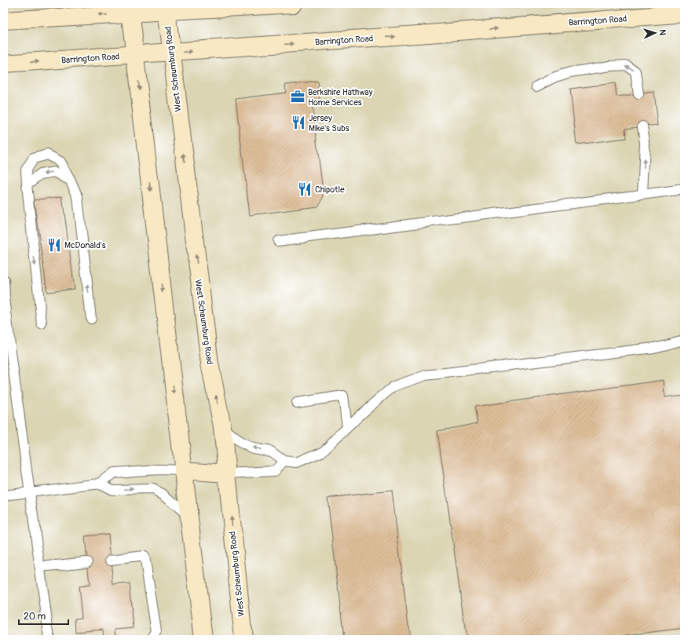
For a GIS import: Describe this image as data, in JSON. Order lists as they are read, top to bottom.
{
  "streets": {
    "main road": ["Barrington Road", "West Schaumburg Road"]
  },
  "crossings": [
    ["Barrington Road", "West Schaumburg Road"]
  ],
  "places": {
    "office": ["Berkshire Hathway Home Services"],
    "restaurant": ["Jersey Mike's Subs", "Chipotle", "McDonald's"]
  },
  "scale_bar": "20 m",
  "north": "right"
}
